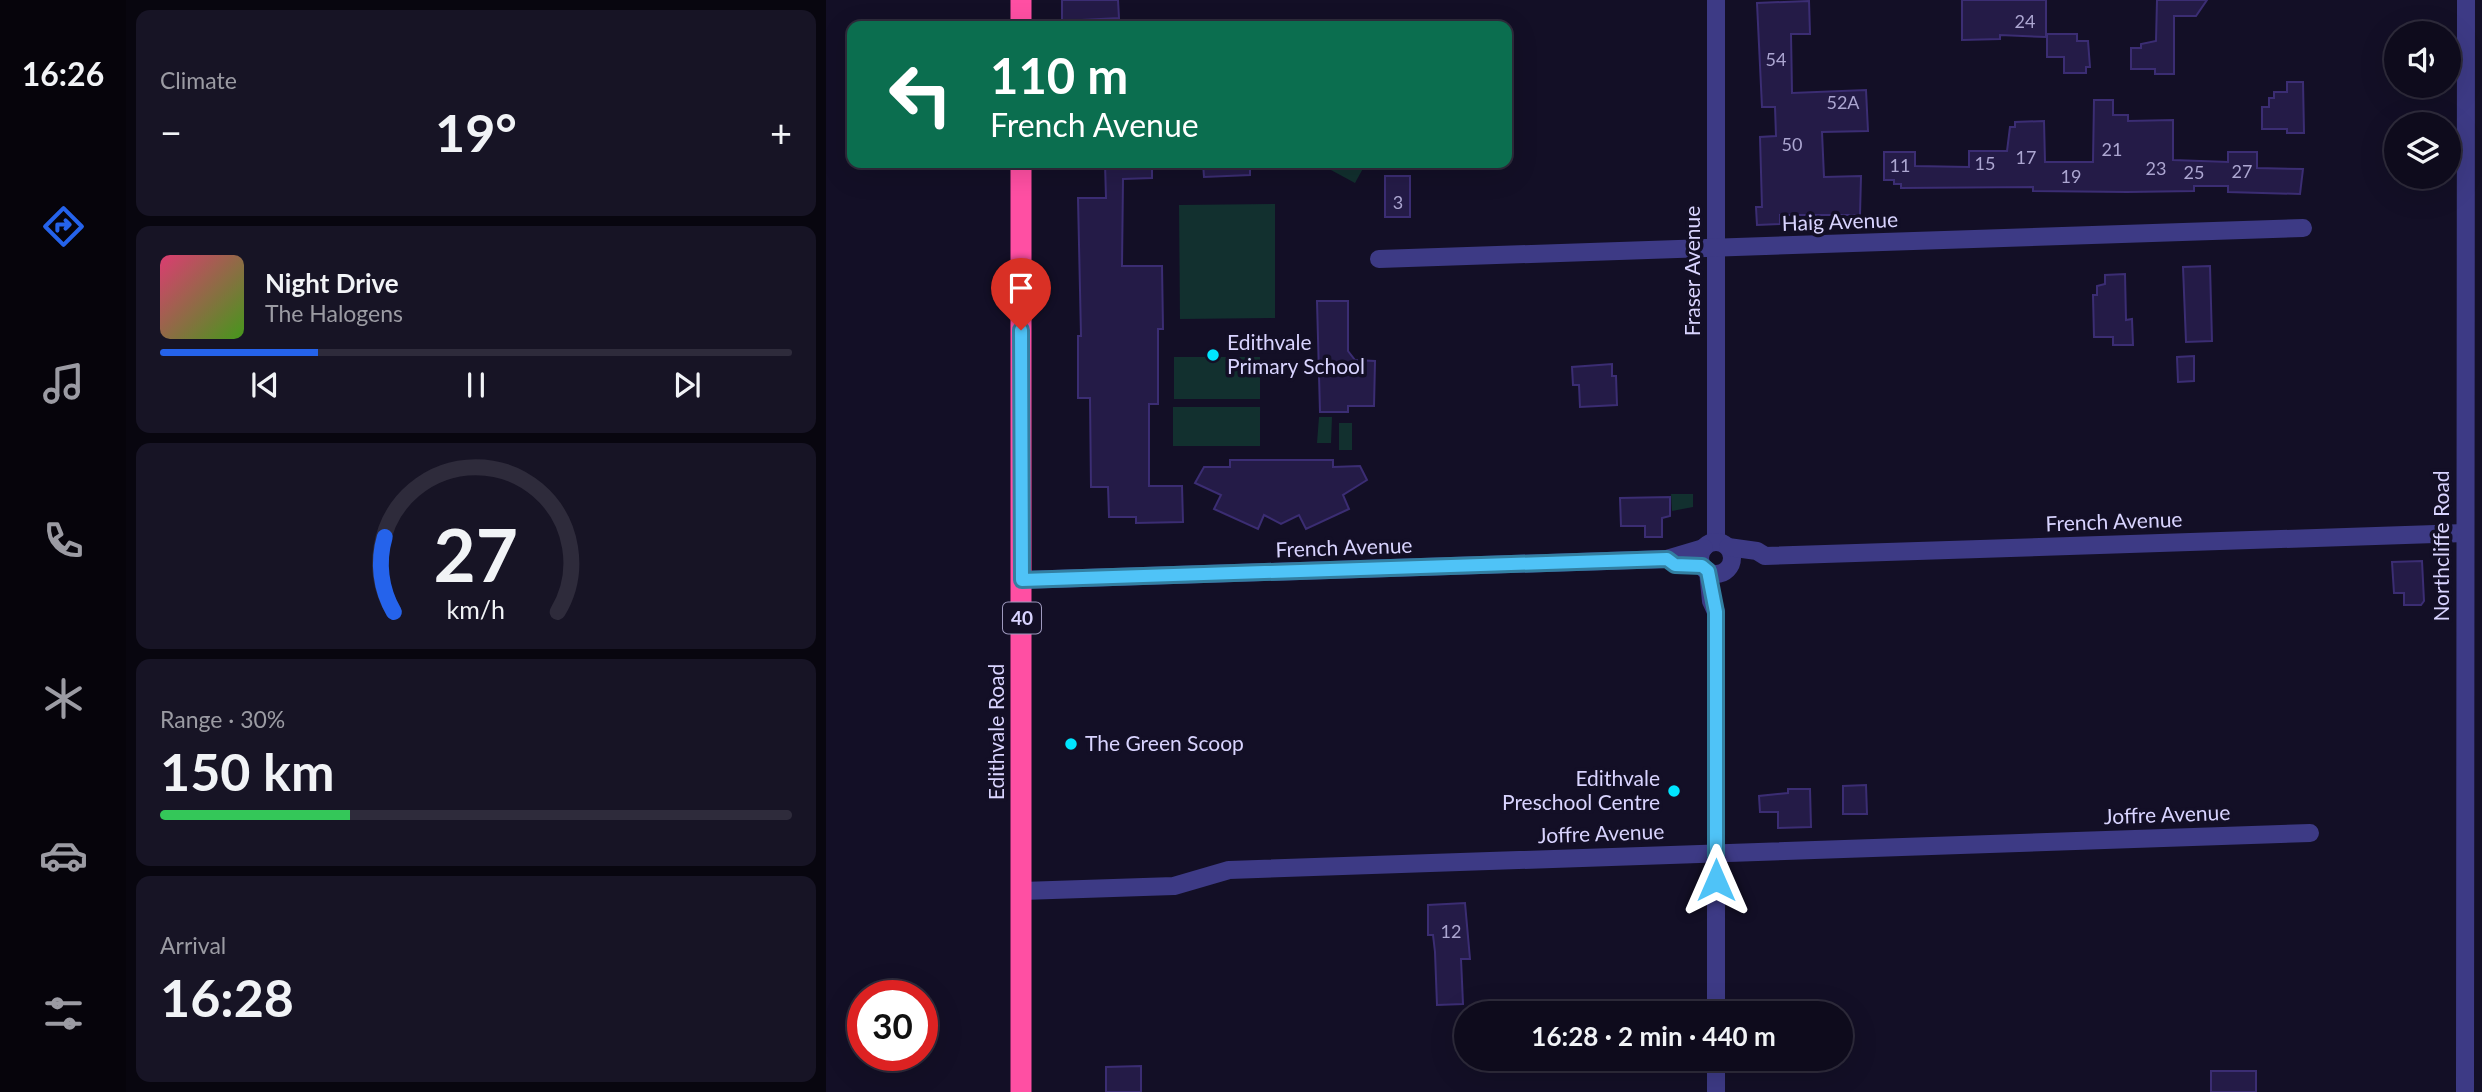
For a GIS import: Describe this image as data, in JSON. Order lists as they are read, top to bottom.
{
  "streets": {
    "highway": ["40", "Edithvale Road"],
    "street": [
      "Haig Avenue",
      "Fraser Avenue",
      "French Avenue",
      "Northcliffe Road",
      "Joffre Avenue"
    ]
  },
  "crossings": [
    ["Haig Avenue", "Fraser Avenue"],
    ["Fraser Avenue", "French Avenue"],
    ["Fraser Avenue", "Joffre Avenue"],
    ["French Avenue", "Northcliffe Road"],
    ["French Avenue", "Edithvale Road"],
    ["Edithvale Road", "Joffre Avenue"]
  ],
  "places": ["Edithvale Primary School", "The Green Scoop", "Edithvale Preschool Centre"],
  "house_numbers": [
    "24",
    "54",
    "52A",
    "50",
    "21",
    "17",
    "15",
    "11",
    "23",
    "27",
    "25",
    "19",
    "3",
    "12"
  ],
  "page": {
    "tabs": "16:26",
    "tile": [
      "Climate",
      ["Range · 30%", "150 km"],
      ["Arrival", "16:28"]
    ],
    "turn": ["110 m", "French Avenue"],
    "heat": ["−", "19°", "+"],
    "song": ["Night Drive", "The Halogens"],
    "limit": "30",
    "trip": "16:28 · 2 min · 440 m",
    "gauge": ["27", "km/h"]
  }
}
